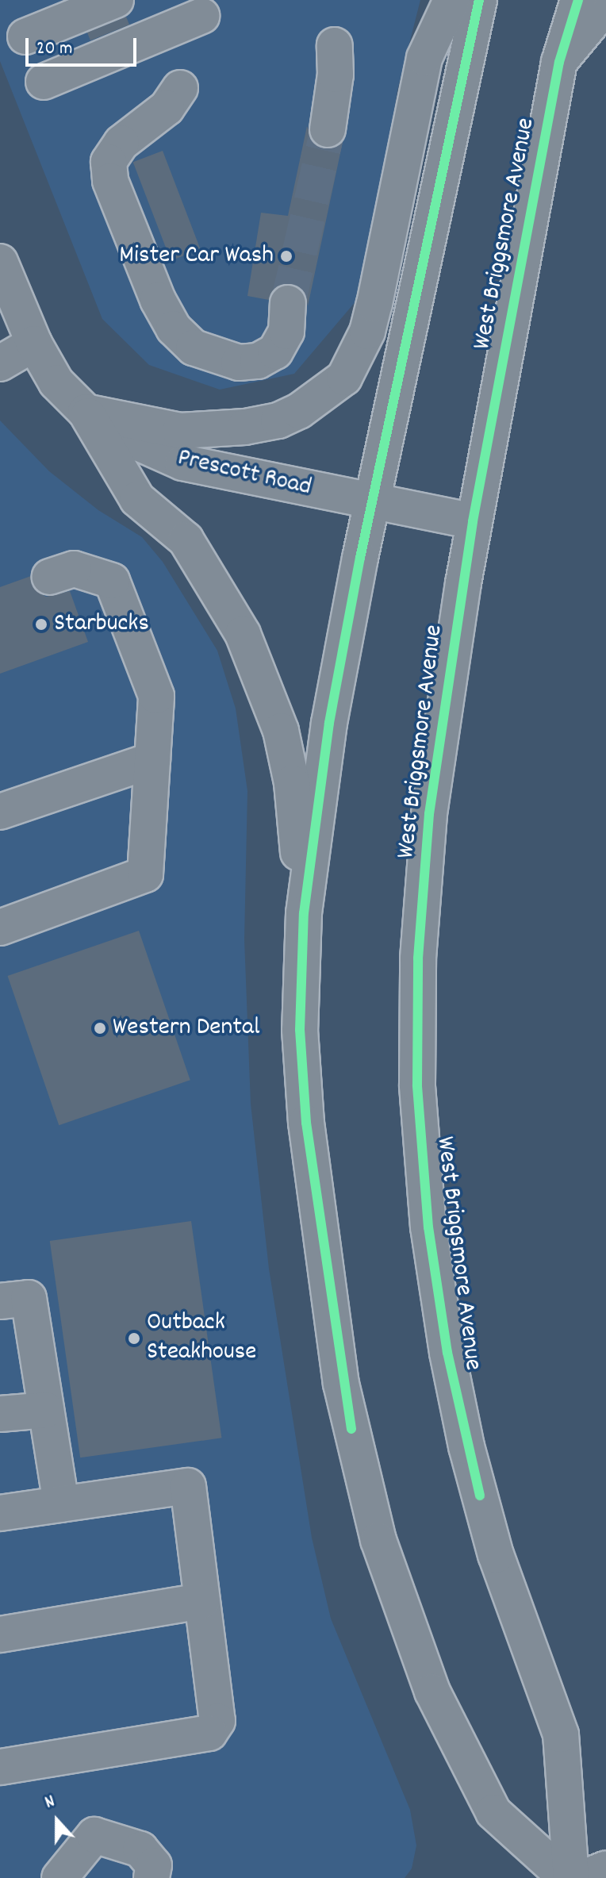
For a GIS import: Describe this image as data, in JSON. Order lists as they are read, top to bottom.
{
  "streets": {
    "main road": ["West Briggsmore Avenue", "Prescott Road"]
  },
  "crossings": [
    ["West Briggsmore Avenue", "Prescott Road"]
  ],
  "places": [
    "Mister Car Wash",
    "Starbucks",
    "Western Dental",
    "Outback Steakhouse"
  ],
  "scale_bar": "20 m",
  "north": "top"
}
